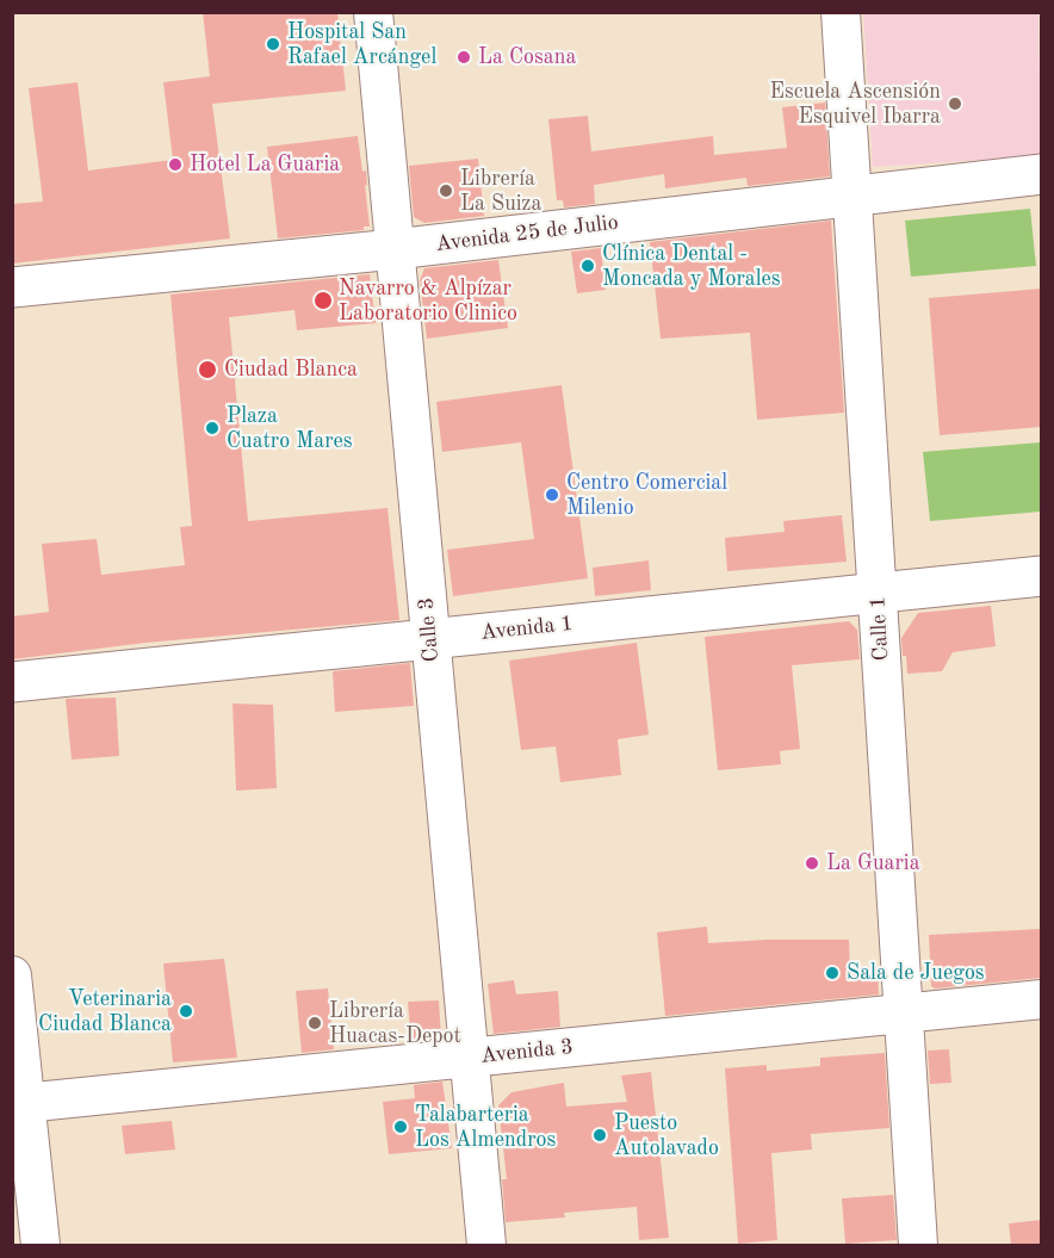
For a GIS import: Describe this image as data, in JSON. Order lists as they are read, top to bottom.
{
  "streets": {
    "street": [
      "Avenida 25 de Julio",
      "Avenida 1",
      "Calle 1",
      "Calle 3",
      "Avenida 3"
    ]
  },
  "crossings": [
    ["Avenida 25 de Julio", "Calle 1"],
    ["Avenida 25 de Julio", "Calle 3"],
    ["Avenida 1", "Calle 1"],
    ["Avenida 1", "Calle 3"],
    ["Calle 1", "Avenida 3"],
    ["Calle 3", "Avenida 3"]
  ],
  "places": [
    "Hospital San Rafael Arcángel",
    "La Cosana",
    "Escuela Ascensión Esquivel Ibarra",
    "Hotel La Guaria",
    "Librería La Suiza",
    "Clínica Dental - Moncada y Morales",
    "Navarro & Alpízar Laboratorio Clinico",
    "Ciudad Blanca",
    "Plaza Cuatro Mares",
    "Centro Comercial Milenio",
    "La Guaria",
    "Sala de Juegos",
    "Veterinaria Ciudad Blanca",
    "Librería Huacas-Depot",
    "Talabarteria Los Almendros",
    "Puesto Autolavado"
  ]
}
